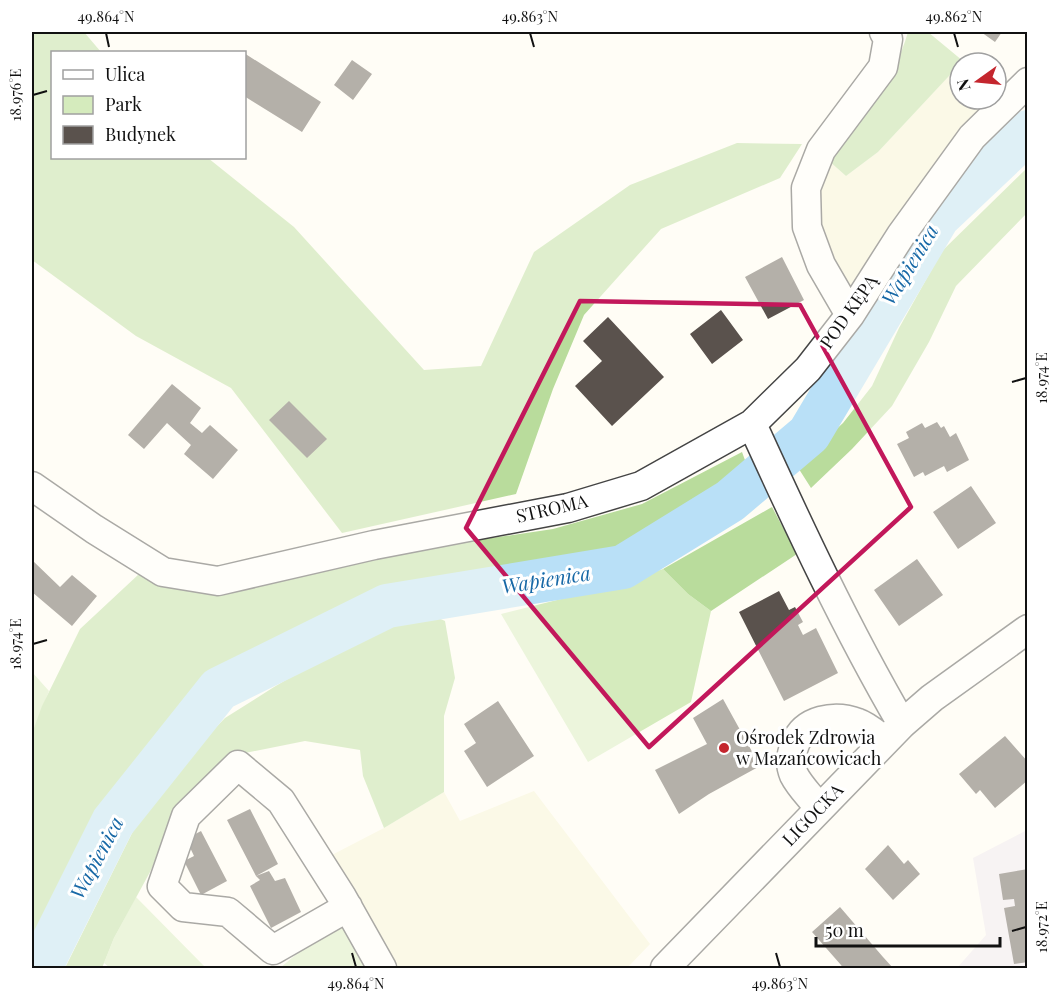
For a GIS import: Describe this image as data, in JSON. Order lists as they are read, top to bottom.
{
  "streets": {
    "street": ["POD KĘPĄ", "STROMA", "LIGOCKA"]
  },
  "crossings": [
    ["POD KĘPĄ", "STROMA"]
  ],
  "water": ["Wapienica"],
  "places": ["Ośrodek Zdrowia w Mazańcowicach"],
  "legend": ["Ulica", "Park", "Budynek"],
  "scale_bar": "50 m",
  "north": "left",
  "coordinates": [
    "49.864°N",
    "49.863°N",
    "49.862°N",
    "18.976°E",
    "18.974°E",
    "18.972°E"
  ]
}
